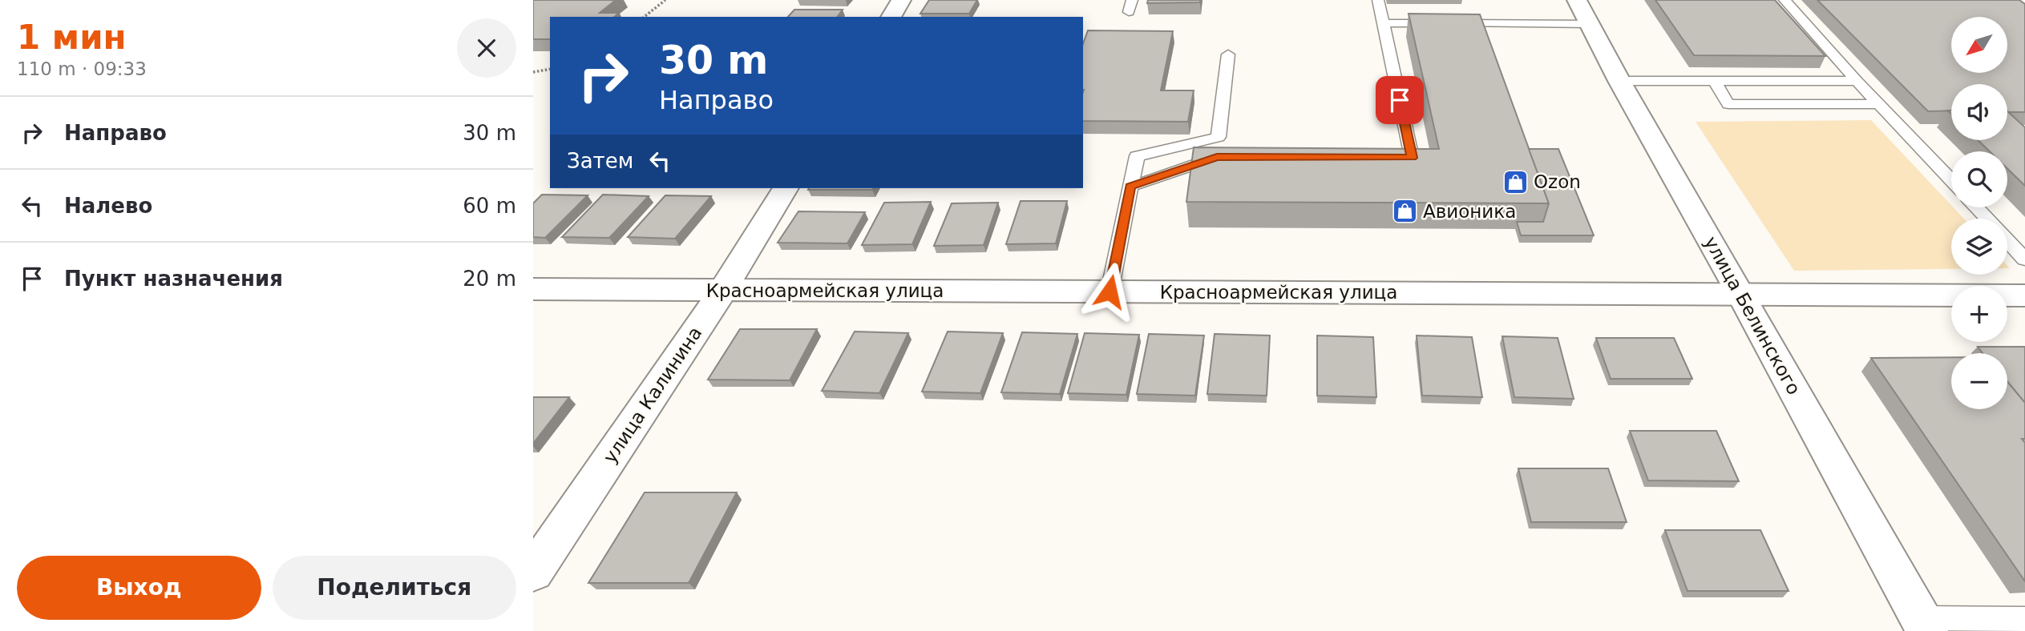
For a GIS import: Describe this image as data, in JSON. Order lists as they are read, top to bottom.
{
  "streets": {
    "street": ["Красноармейская улица", "улица Белинского", "улица Калинина"]
  },
  "crossings": [
    ["Красноармейская улица", "улица Белинского"],
    ["Красноармейская улица", "улица Калинина"]
  ],
  "places": {
    "shop": ["Ozon", "Авионика"]
  },
  "north": "bottom left",
  "page": {
    "heading": ["1 мин", "110 m · 09:33"],
    "map_buttons": ["+", "−"],
    "turn": ["30 m", "Направо"],
    "list": [
      {
        "name": "Направо",
        "value": "30 m"
      },
      {
        "name": "Налево",
        "value": "60 m"
      },
      {
        "name": "Пункт назначения",
        "value": "20 m"
      }
    ],
    "then": "Затем",
    "buttons": ["Выход", "Поделиться"]
  }
}
